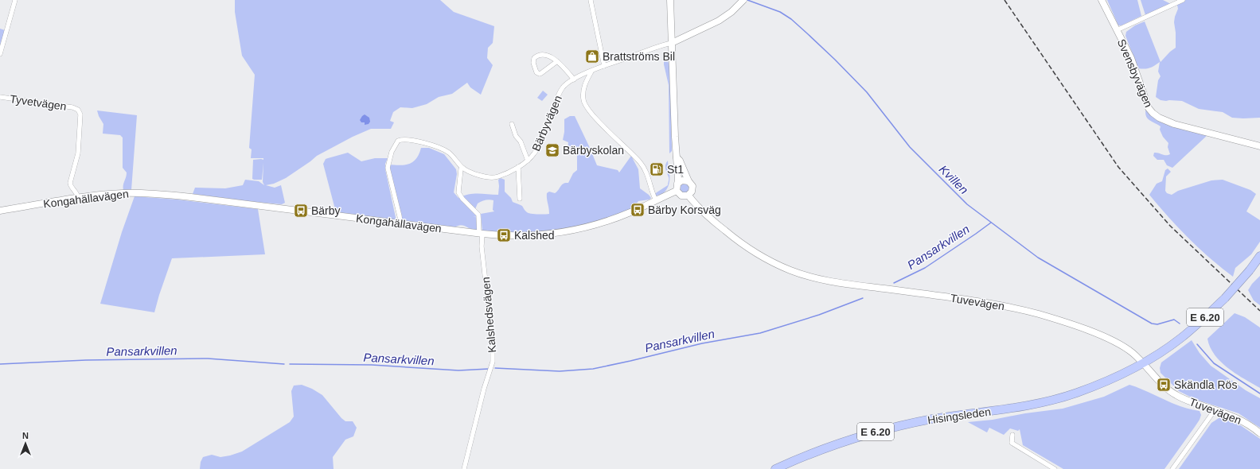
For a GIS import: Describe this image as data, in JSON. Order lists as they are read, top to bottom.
{
  "streets": {
    "highway": ["E 6.20", "Hisingsleden"],
    "street": [
      "Svensbyvägen",
      "Tyvetvägen",
      "Bärbyvägen",
      "Kongahällavägen",
      "Tuvevägen",
      "Kalshedsvägen"
    ]
  },
  "crossings": [
    ["Tyvetvägen", "Kongahällavägen"],
    ["Kongahällavägen", "Tuvevägen"],
    ["Kongahällavägen", "Kalshedsvägen"],
    ["Tuvevägen", "E 6.20"],
    ["Tuvevägen", "Hisingsleden"],
    ["E 6.20", "Hisingsleden"]
  ],
  "water": ["Kvillen", "Pansarkvillen"],
  "places": {
    "shop": ["Brattströms Bil"],
    "school or university": ["Bärbyskolan"],
    "fuel station": ["St1"],
    "bus stop": [
      "Bärby Korsväg",
      "Bärby",
      "Kalshed",
      "Skändla Rös"
    ]
  },
  "north": "top"
}
